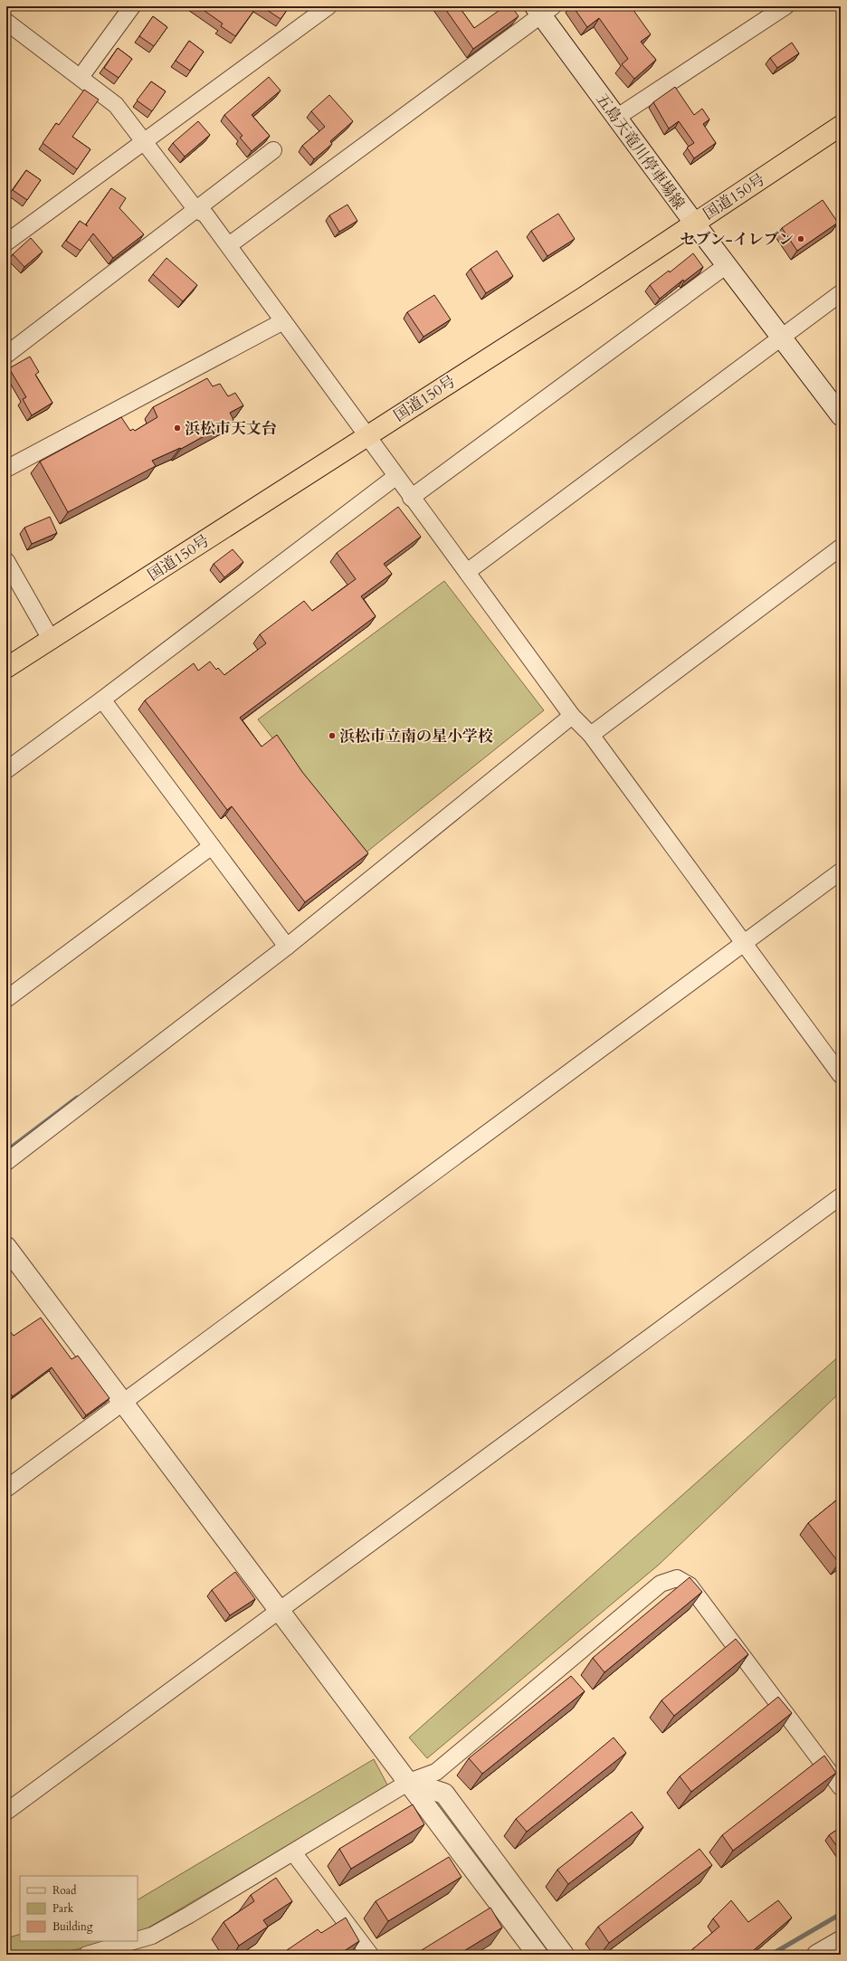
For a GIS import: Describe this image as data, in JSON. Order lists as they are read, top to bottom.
{
  "streets": {
    "highway": ["国道150号"],
    "street": ["五島天竜川停車場線"]
  },
  "crossings": [
    ["五島天竜川停車場線", "国道150号"]
  ],
  "places": ["セブン-イレブン", "浜松市天文台", "浜松市立南の星小学校"],
  "legend": ["Road", "Park", "Building"]
}
